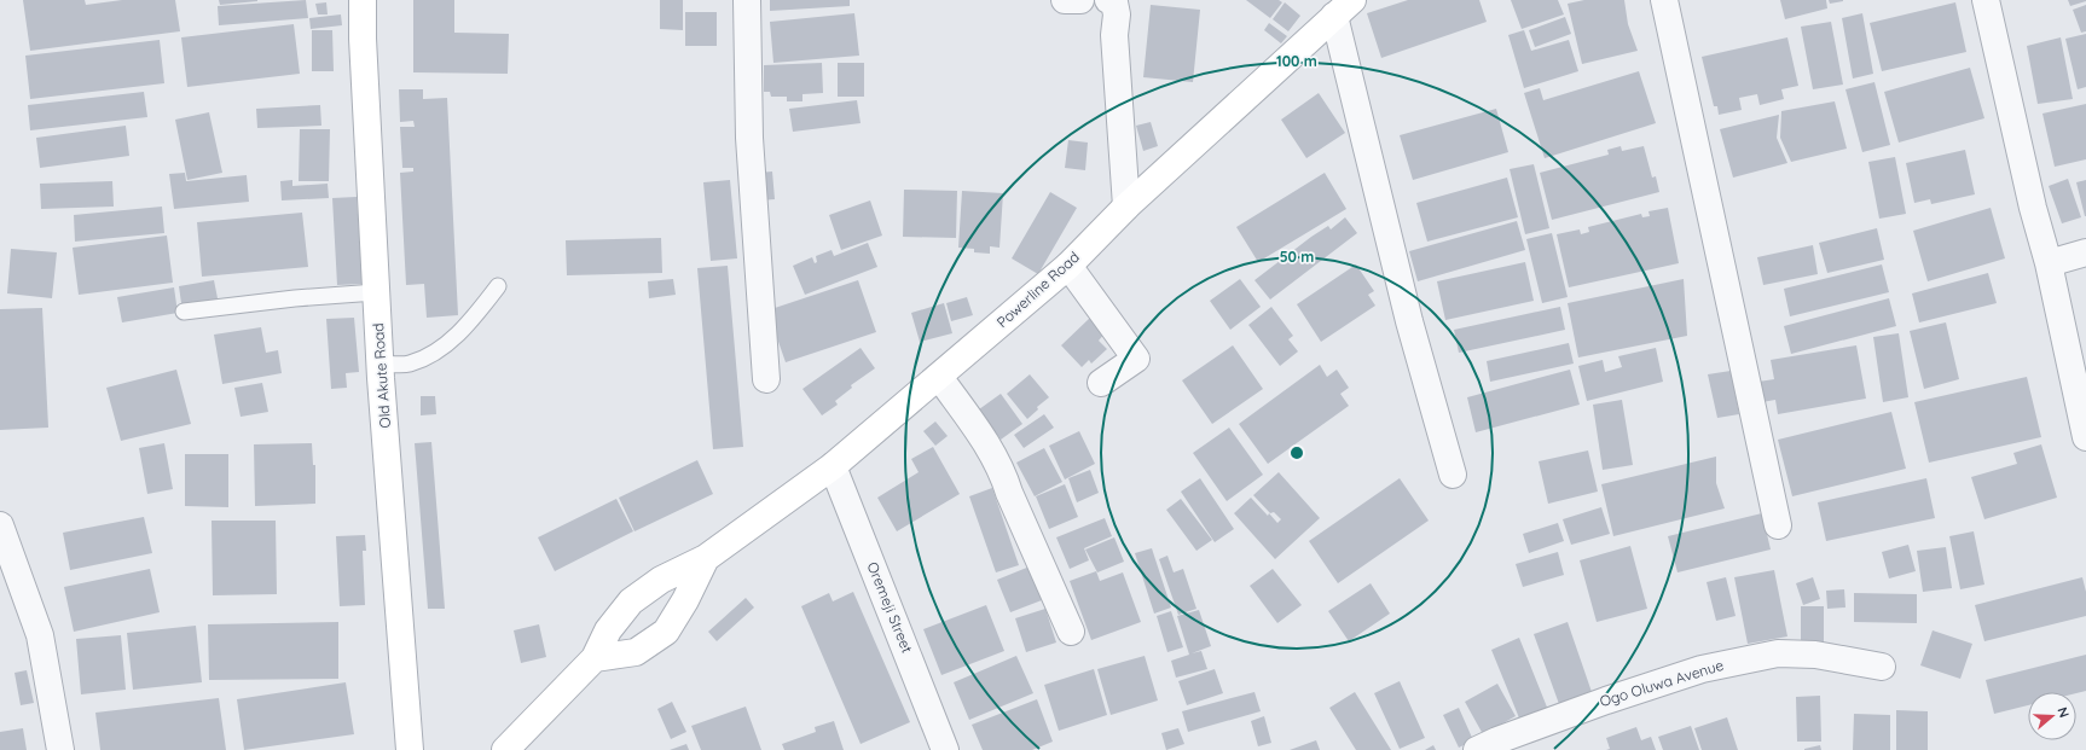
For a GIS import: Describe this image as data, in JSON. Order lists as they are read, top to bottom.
{
  "streets": {
    "street": [
      "Powerline Road",
      "Old Akute Road",
      "Oremeji Street",
      "Ogo Oluwa Avenue"
    ]
  },
  "crossings": [
    ["Powerline Road", "Oremeji Street"]
  ],
  "north": "right",
  "rings": ["100 m", "50 m"]
}
